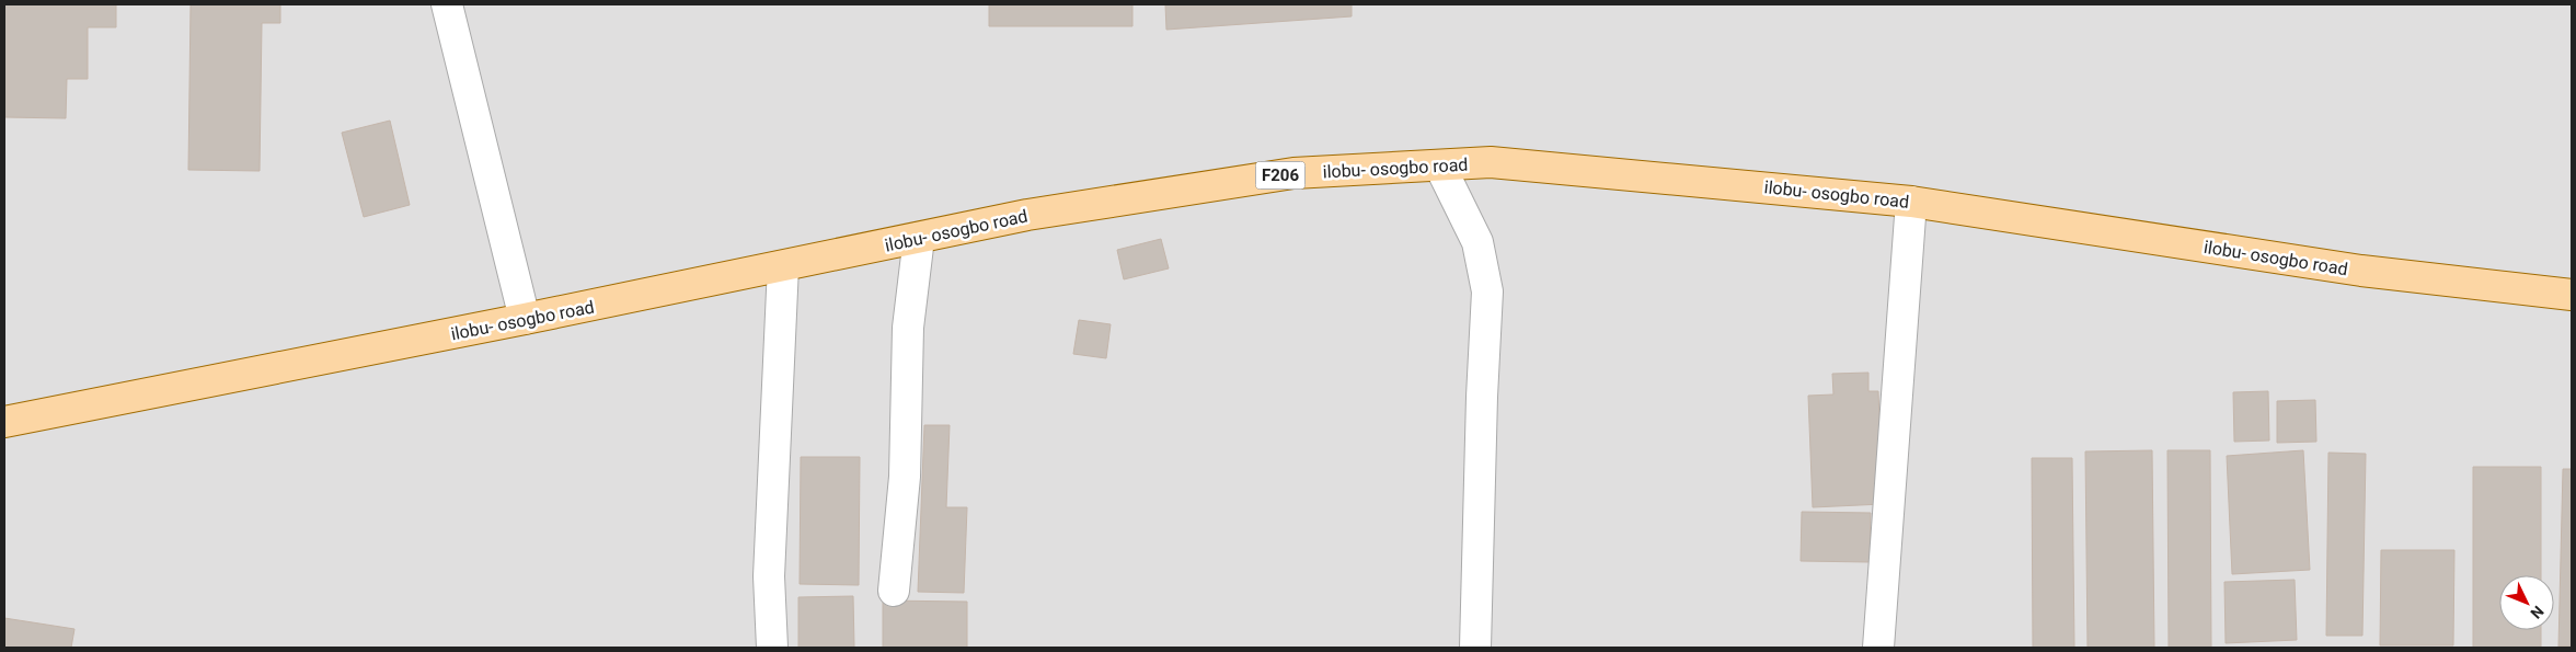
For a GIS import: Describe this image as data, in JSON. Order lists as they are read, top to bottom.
{
  "streets": {
    "main road": ["ilobu- osogbo road", "F206"]
  },
  "north": "bottom right"
}
